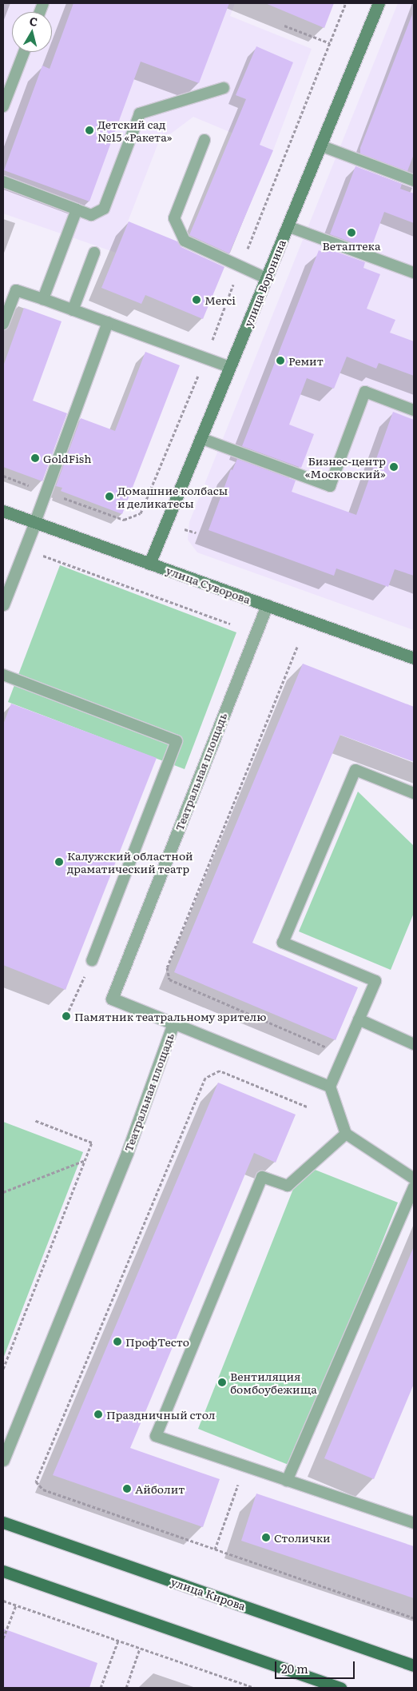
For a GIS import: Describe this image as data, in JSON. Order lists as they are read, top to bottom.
{
  "streets": {
    "main road": ["улица Кирова"],
    "street": ["улица Воронина", "улица Суворова", "Театральная площадь"]
  },
  "crossings": [
    ["улица Воронина", "улица Суворова"],
    ["улица Суворова", "Театральная площадь"]
  ],
  "places": [
    "Детский сад №15 «Ракета»",
    "Ветаптека",
    "Merci",
    "Ремит",
    "GoldFish",
    "Бизнес-центр «Московский»",
    "Домашние колбасы и деликатесы",
    "Калужский областной драматический театр",
    "Памятник театральному зрителю",
    "ПрофТесто",
    "Вентиляция бомбоубежища",
    "Праздничный стол",
    "Айболит",
    "Столички"
  ],
  "scale_bar": "20 m",
  "north": "top"
}
